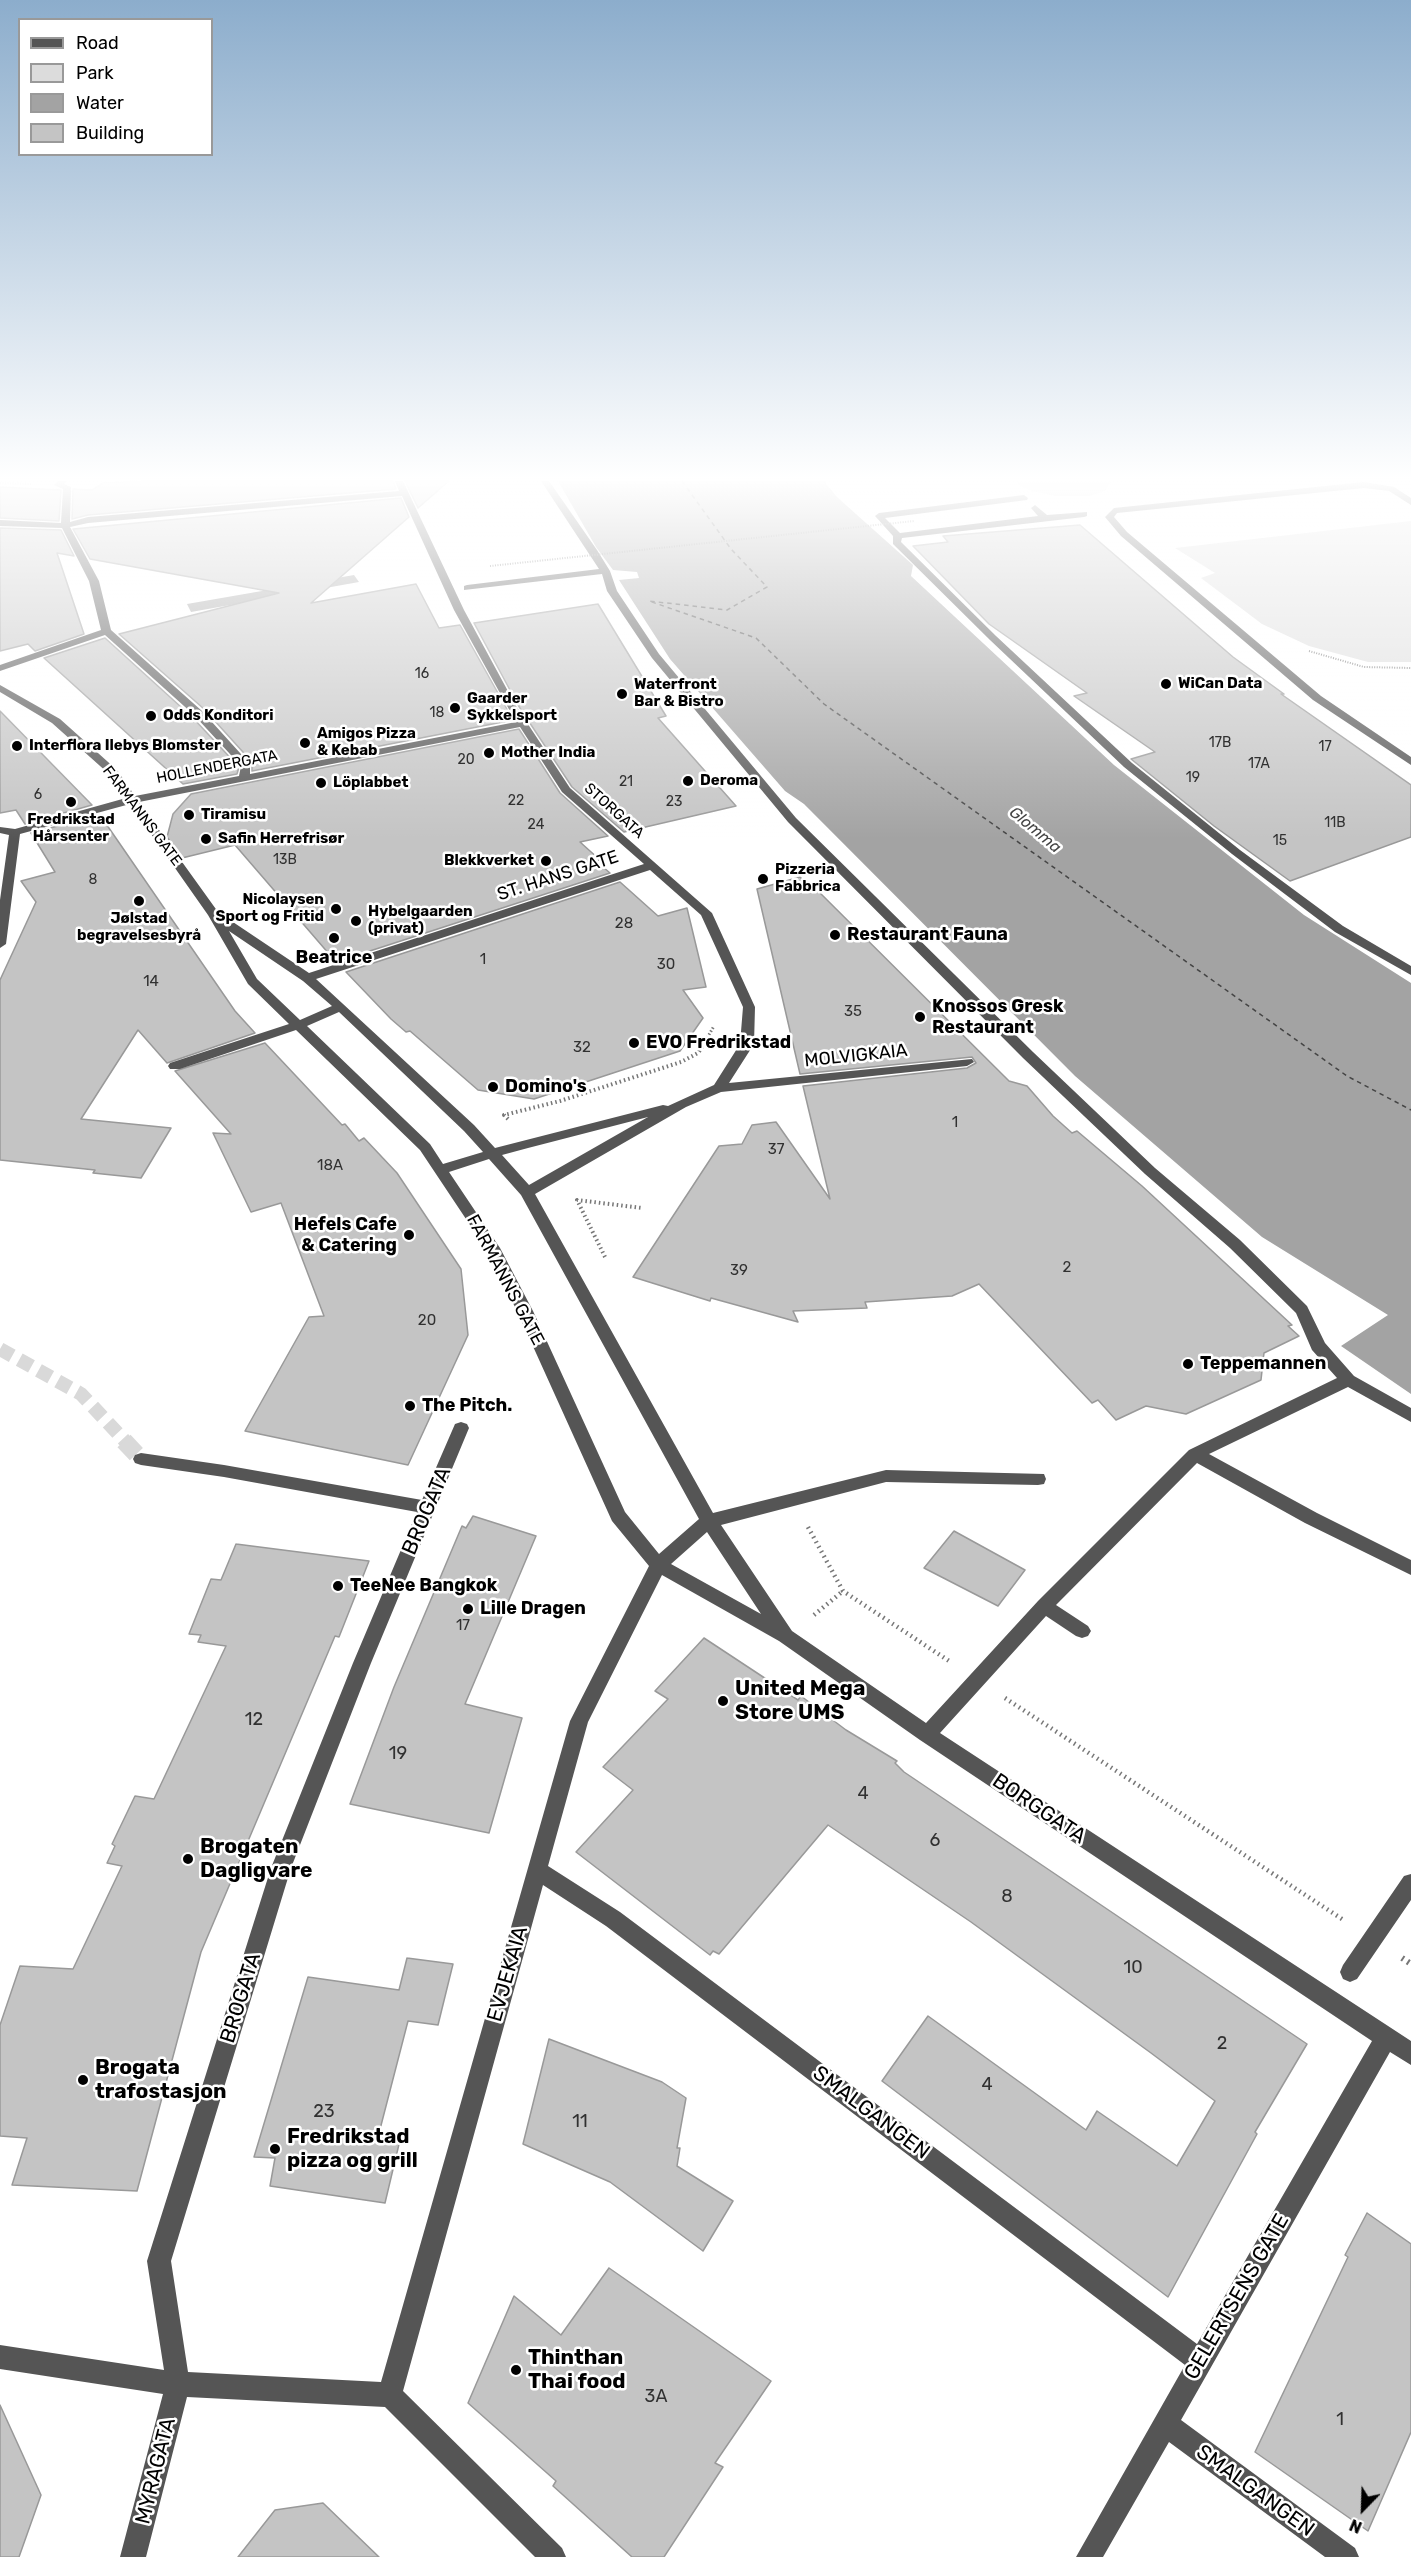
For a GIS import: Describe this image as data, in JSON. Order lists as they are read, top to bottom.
{
  "streets": {
    "street": [
      "HOLLENDERGATA",
      "STORGATA",
      "FARMANNS GATE",
      "ST. HANS GATE",
      "MOLVIGKAIA",
      "BROGATA",
      "BORGGATA",
      "EVJEKAIA",
      "SMALGANGEN",
      "GELERTSENS GATE",
      "MYRAGATA"
    ]
  },
  "crossings": [
    ["HOLLENDERGATA", "STORGATA"],
    ["HOLLENDERGATA", "FARMANNS GATE"],
    ["STORGATA", "ST. HANS GATE"],
    ["STORGATA", "MOLVIGKAIA"],
    ["FARMANNS GATE", "ST. HANS GATE"],
    ["FARMANNS GATE", "MOLVIGKAIA"],
    ["FARMANNS GATE", "BORGGATA"],
    ["FARMANNS GATE", "EVJEKAIA"],
    ["BROGATA", "MYRAGATA"],
    ["BORGGATA", "GELERTSENS GATE"],
    ["EVJEKAIA", "SMALGANGEN"],
    ["SMALGANGEN", "GELERTSENS GATE"]
  ],
  "water": ["Glomma"],
  "places": [
    "WiCan Data",
    "Waterfront Bar & Bistro",
    "Gaarder Sykkelsport",
    "Odds Konditori",
    "Amigos Pizza & Kebab",
    "Interflora Ilebys Blomster",
    "Mother India",
    "Deroma",
    "Löplabbet",
    "Fredrikstad Hårsenter",
    "Tiramisu",
    "Safin Herrefrisør",
    "Blekkverket",
    "Pizzeria Fabbrica",
    "Jølstad begravelsesbyrå",
    "Nicolaysen Sport og Fritid",
    "Hybelgaarden (privat)",
    "Restaurant Fauna",
    "Beatrice",
    "Knossos Gresk Restaurant",
    "EVO Fredrikstad",
    "Domino's",
    "Hefels Cafe & Catering",
    "Teppemannen",
    "The Pitch.",
    "TeeNee Bangkok",
    "Lille Dragen",
    "United Mega Store UMS",
    "Brogaten Dagligvare",
    "Brogata trafostasjon",
    "Fredrikstad pizza og grill",
    "Thinthan Thai food"
  ],
  "house_numbers": [
    "16",
    "18",
    "17B",
    "17",
    "20",
    "17A",
    "19",
    "21",
    "6",
    "22",
    "23",
    "11B",
    "24",
    "15",
    "13B",
    "8",
    "28",
    "1",
    "30",
    "14",
    "35",
    "32",
    "1",
    "37",
    "18A",
    "2",
    "39",
    "20",
    "17",
    "12",
    "19",
    "4",
    "6",
    "8",
    "10",
    "2",
    "4",
    "23",
    "11",
    "3A",
    "1"
  ],
  "legend": [
    "Road",
    "Park",
    "Water",
    "Building"
  ],
  "north": "bottom left"
}
